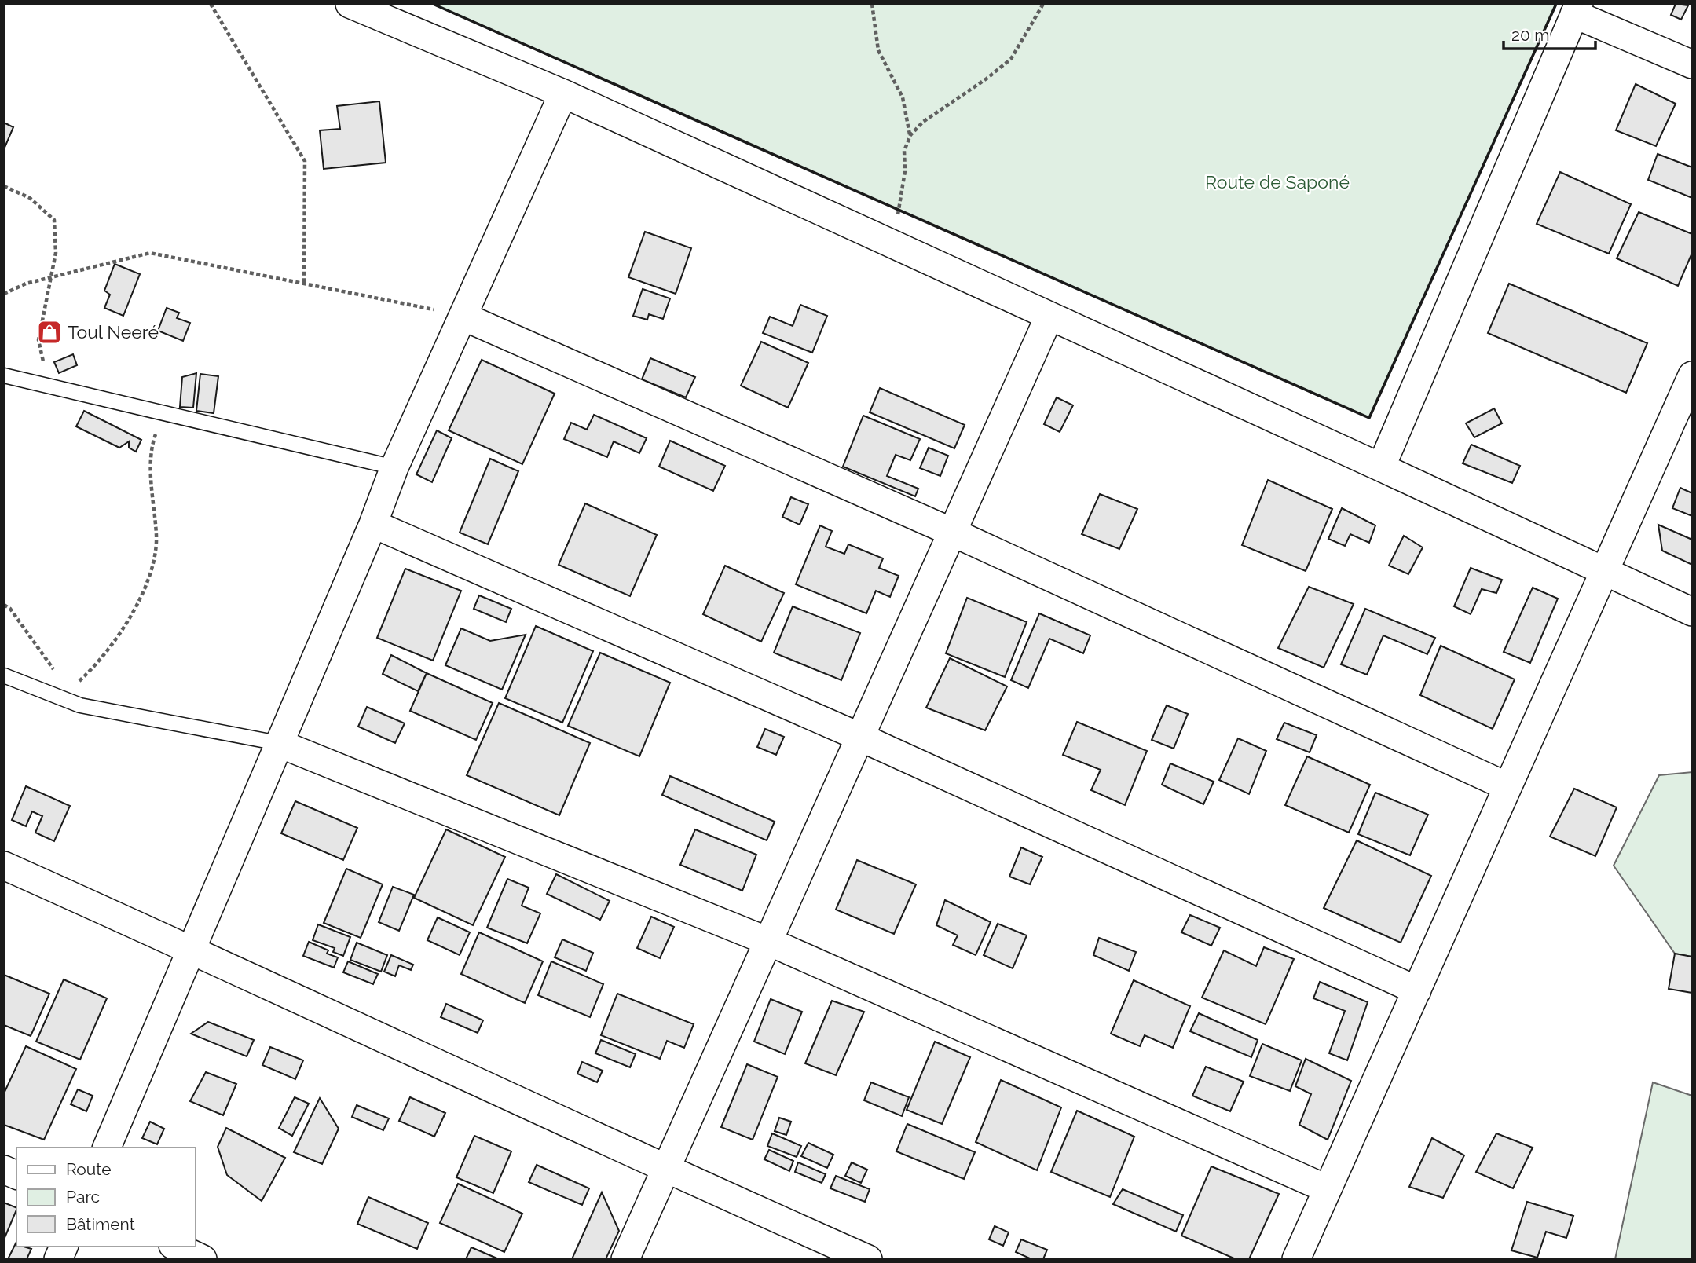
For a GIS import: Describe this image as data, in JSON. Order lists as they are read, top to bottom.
{
  "parks": ["Route de Saponé"],
  "places": {
    "shop": ["Toul Neeré"]
  },
  "legend": ["Route", "Parc", "Bâtiment"],
  "scale_bar": "20 m"
}
